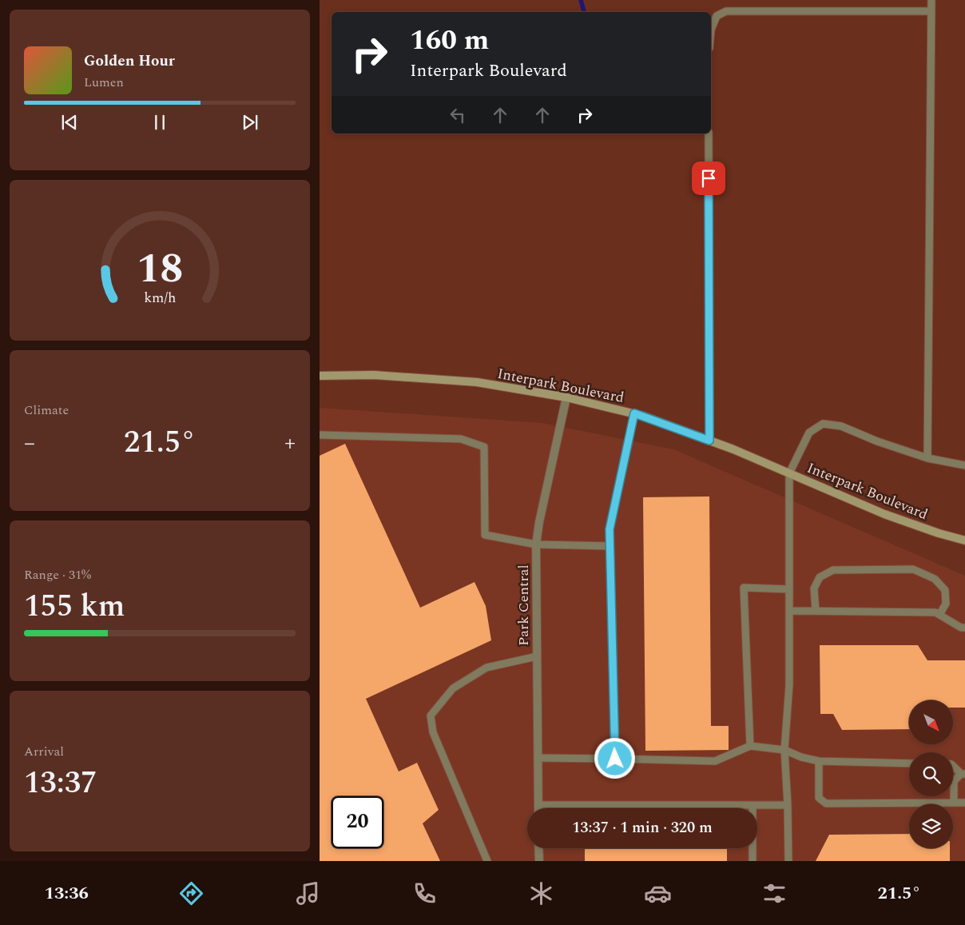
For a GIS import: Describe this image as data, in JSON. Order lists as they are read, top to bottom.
{
  "streets": {
    "street": ["Interpark Boulevard", "Park Central"]
  },
  "crossings": [
    ["Interpark Boulevard", "Park Central"]
  ],
  "north": "bottom right",
  "page": {
    "turn": ["160 m", "Interpark Boulevard"],
    "song": ["Golden Hour", "Lumen"],
    "tile": [
      "Climate",
      ["Range · 31%", "155 km"],
      ["Arrival", "13:37"]
    ],
    "heat": ["−", "21.5°", "+"],
    "limit": "20",
    "trip": "13:37 · 1 min · 320 m",
    "tabs": ["13:36", "21.5°"],
    "gauge": ["18", "km/h"]
  }
}
